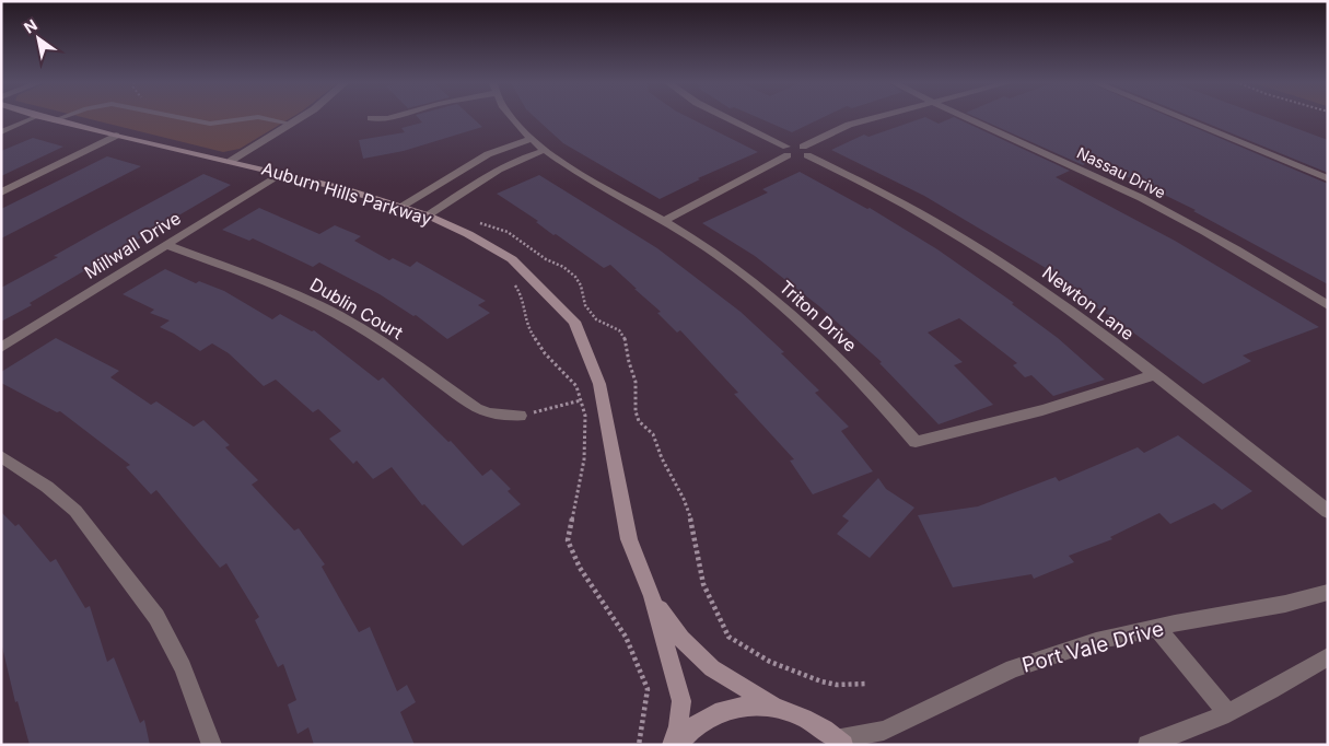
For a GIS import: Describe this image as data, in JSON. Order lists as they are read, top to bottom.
{
  "streets": {
    "street": [
      "Nassau Drive",
      "Auburn Hills Parkway",
      "Millwall Drive",
      "Newton Lane",
      "Dublin Court",
      "Triton Drive",
      "Port Vale Drive"
    ]
  },
  "crossings": [
    ["Auburn Hills Parkway", "Millwall Drive"],
    ["Millwall Drive", "Dublin Court"],
    ["Newton Lane", "Triton Drive"]
  ],
  "north": "top left"
}
